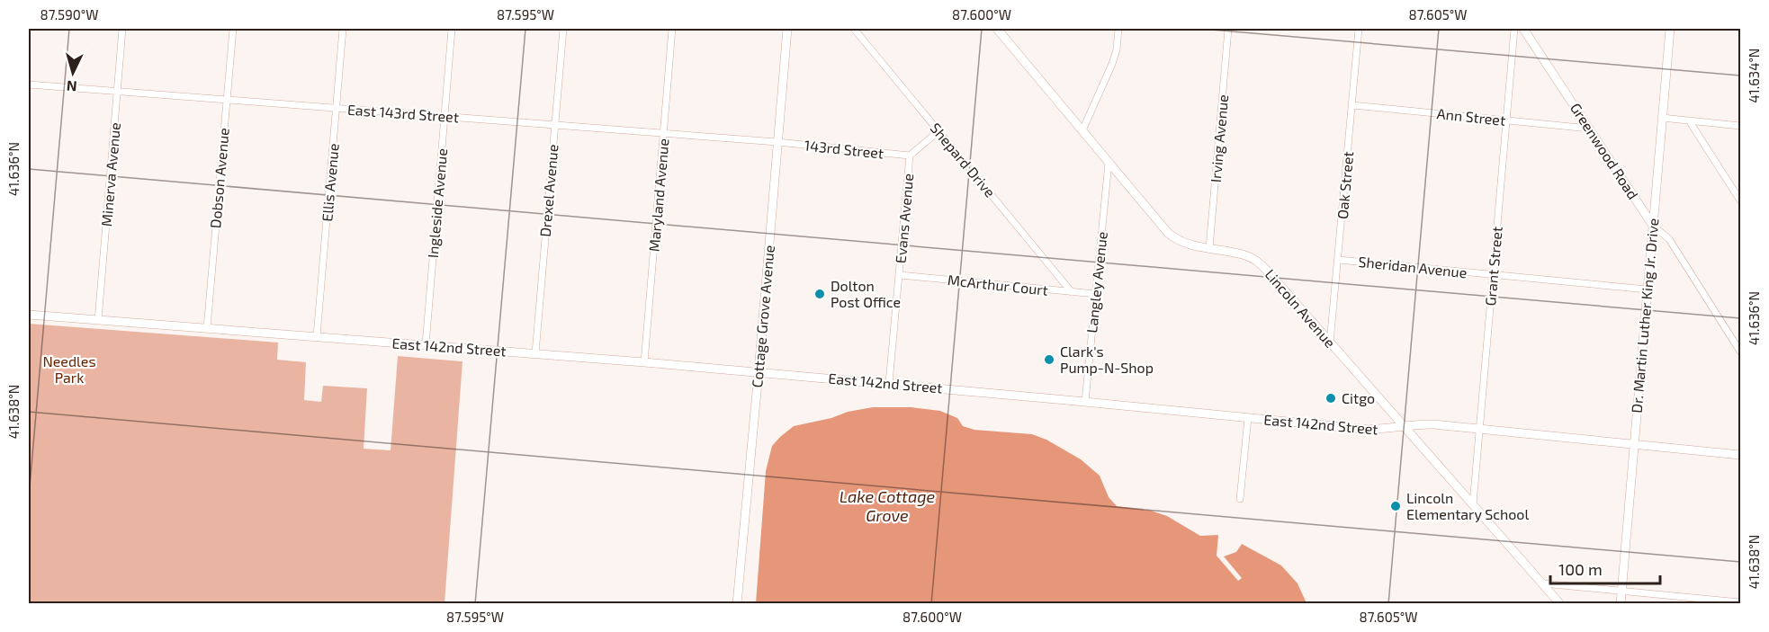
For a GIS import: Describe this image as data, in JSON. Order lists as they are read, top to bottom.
{
  "streets": {
    "street": [
      "East 143rd Street",
      "Ann Street",
      "Irving Avenue",
      "143rd Street",
      "Greenwood Road",
      "Shepard Drive",
      "Minerva Avenue",
      "Dobson Avenue",
      "Ellis Avenue",
      "Oak Street",
      "Drexel Avenue",
      "Maryland Avenue",
      "Ingleside Avenue",
      "Evans Avenue",
      "Grant Street",
      "Sheridan Avenue",
      "Langley Avenue",
      "McArthur Court",
      "Lincoln Avenue",
      "Dr. Martin Luther King Jr. Drive",
      "Cottage Grove Avenue",
      "East 142nd Street"
    ]
  },
  "crossings": [
    ["East 143rd Street", "143rd Street"],
    ["East 143rd Street", "Minerva Avenue"],
    ["East 143rd Street", "Dobson Avenue"],
    ["East 143rd Street", "Ellis Avenue"],
    ["East 143rd Street", "Drexel Avenue"],
    ["East 143rd Street", "Maryland Avenue"],
    ["East 143rd Street", "Ingleside Avenue"],
    ["East 143rd Street", "Cottage Grove Avenue"],
    ["Ann Street", "Greenwood Road"],
    ["Ann Street", "Oak Street"],
    ["Ann Street", "Grant Street"],
    ["Irving Avenue", "Lincoln Avenue"],
    ["143rd Street", "Evans Avenue"],
    ["143rd Street", "Cottage Grove Avenue"],
    ["Greenwood Road", "Dr. Martin Luther King Jr. Drive"],
    ["Shepard Drive", "Evans Avenue"],
    ["Shepard Drive", "McArthur Court"],
    ["Minerva Avenue", "East 142nd Street"],
    ["Dobson Avenue", "East 142nd Street"],
    ["Ellis Avenue", "East 142nd Street"],
    ["Oak Street", "Sheridan Avenue"],
    ["Oak Street", "Lincoln Avenue"],
    ["Drexel Avenue", "East 142nd Street"],
    ["Maryland Avenue", "East 142nd Street"],
    ["Ingleside Avenue", "East 142nd Street"],
    ["Evans Avenue", "McArthur Court"],
    ["Evans Avenue", "East 142nd Street"],
    ["Grant Street", "Sheridan Avenue"],
    ["Grant Street", "Lincoln Avenue"],
    ["Grant Street", "East 142nd Street"],
    ["Sheridan Avenue", "Dr. Martin Luther King Jr. Drive"],
    ["Langley Avenue", "McArthur Court"],
    ["Langley Avenue", "Lincoln Avenue"],
    ["Langley Avenue", "East 142nd Street"],
    ["Lincoln Avenue", "East 142nd Street"],
    ["Dr. Martin Luther King Jr. Drive", "East 142nd Street"],
    ["Cottage Grove Avenue", "East 142nd Street"]
  ],
  "water": ["Lake Cottage Grove"],
  "parks": ["Needles Park"],
  "places": [
    "Dolton Post Office",
    "Clark's Pump-N-Shop",
    "Citgo",
    "Lincoln Elementary School"
  ],
  "scale_bar": "100 m",
  "north": "bottom",
  "coordinates": [
    "87.590°W",
    "87.595°W",
    "87.600°W",
    "87.605°W",
    "41.634°N",
    "41.636°N",
    "41.638°N"
  ]
}
